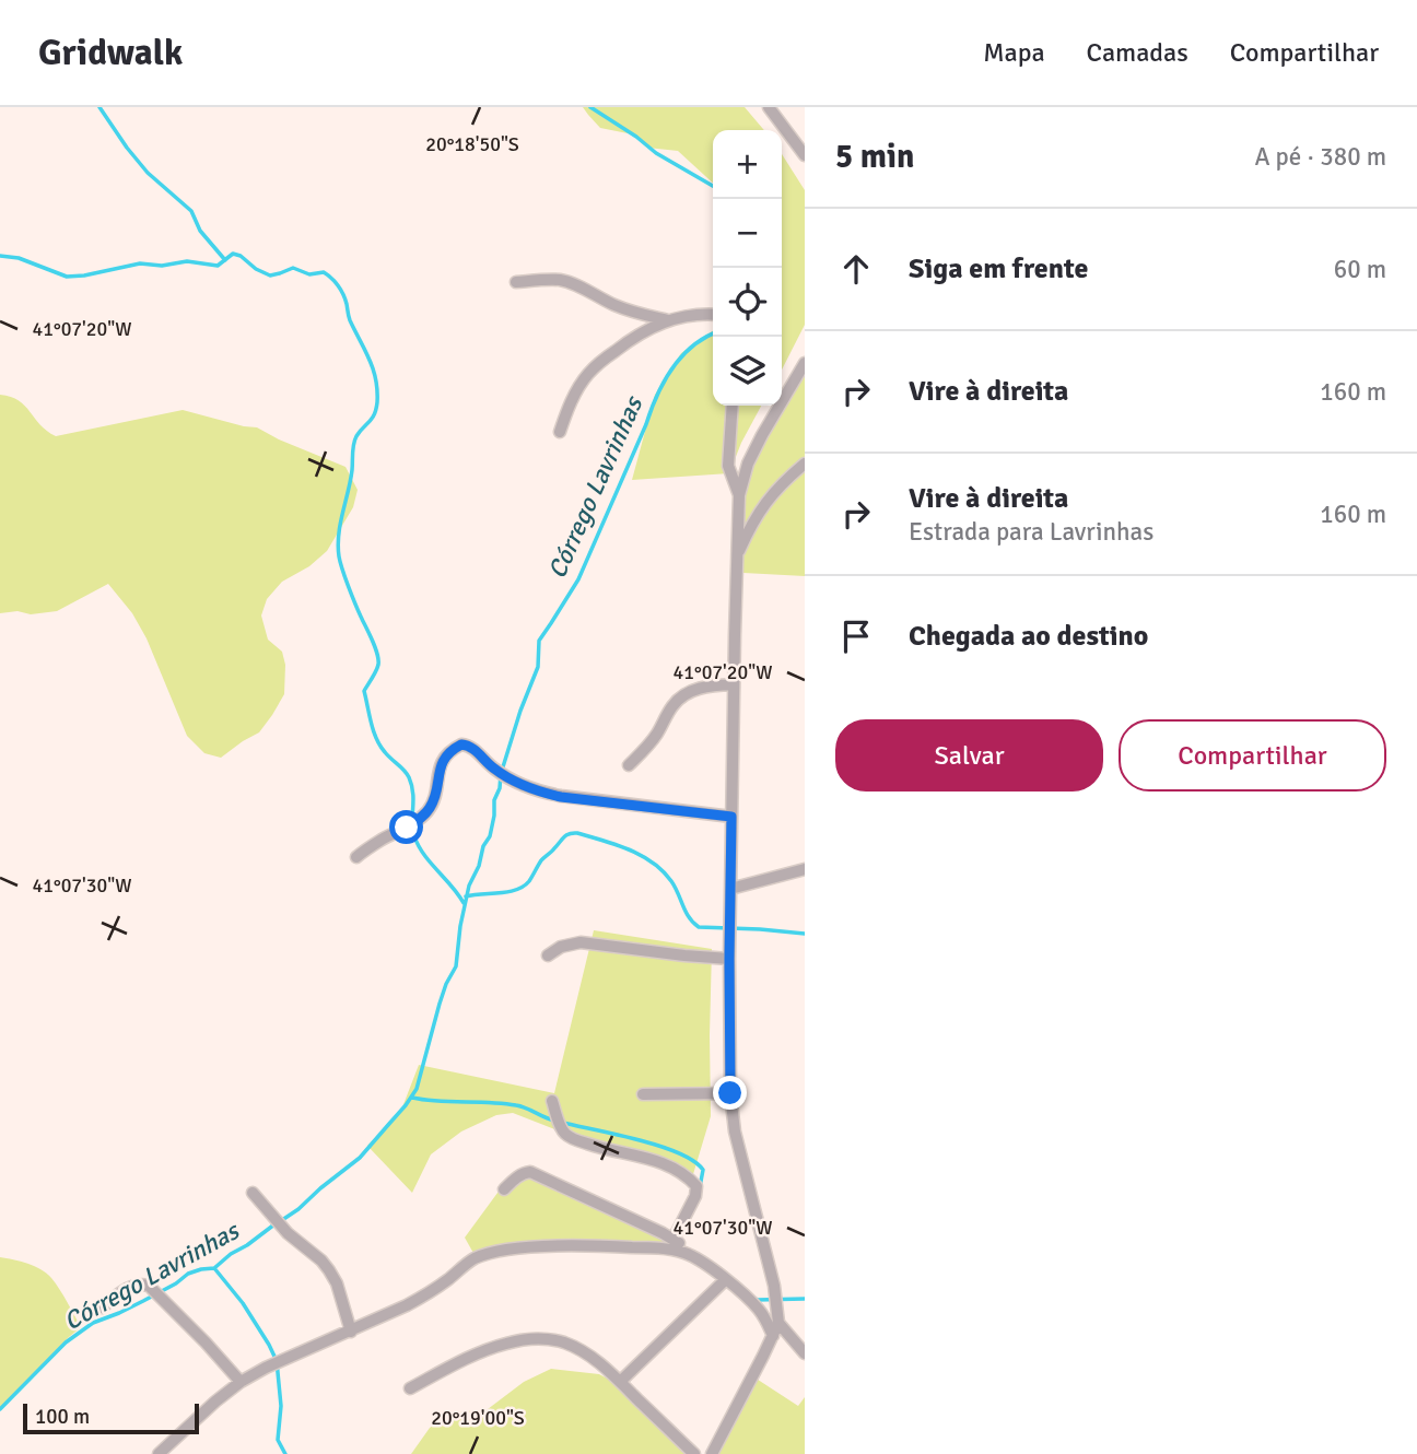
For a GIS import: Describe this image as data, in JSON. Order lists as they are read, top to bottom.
{
  "water": ["Córrego Lavrinhas"],
  "scale_bar": "100 m",
  "page": {
    "header": "Gridwalk",
    "nav": ["Mapa", "Camadas", "Compartilhar"],
    "heading": ["5 min", "A pé · 380 m"],
    "map_buttons": ["+", "−"],
    "list": [
      ["Siga em frente", "60 m"],
      ["Vire à direita", "160 m"],
      ["Vire à direita", "Estrada para Lavrinhas", "160 m"],
      "Chegada ao destino"
    ],
    "buttons": ["Salvar", "Compartilhar"],
    "scale": "100 m"
  },
  "coordinates": [
    "20°18'50\"S",
    "41°07'20\"W",
    "41°07'30\"W",
    "20°19'00\"S"
  ]
}
